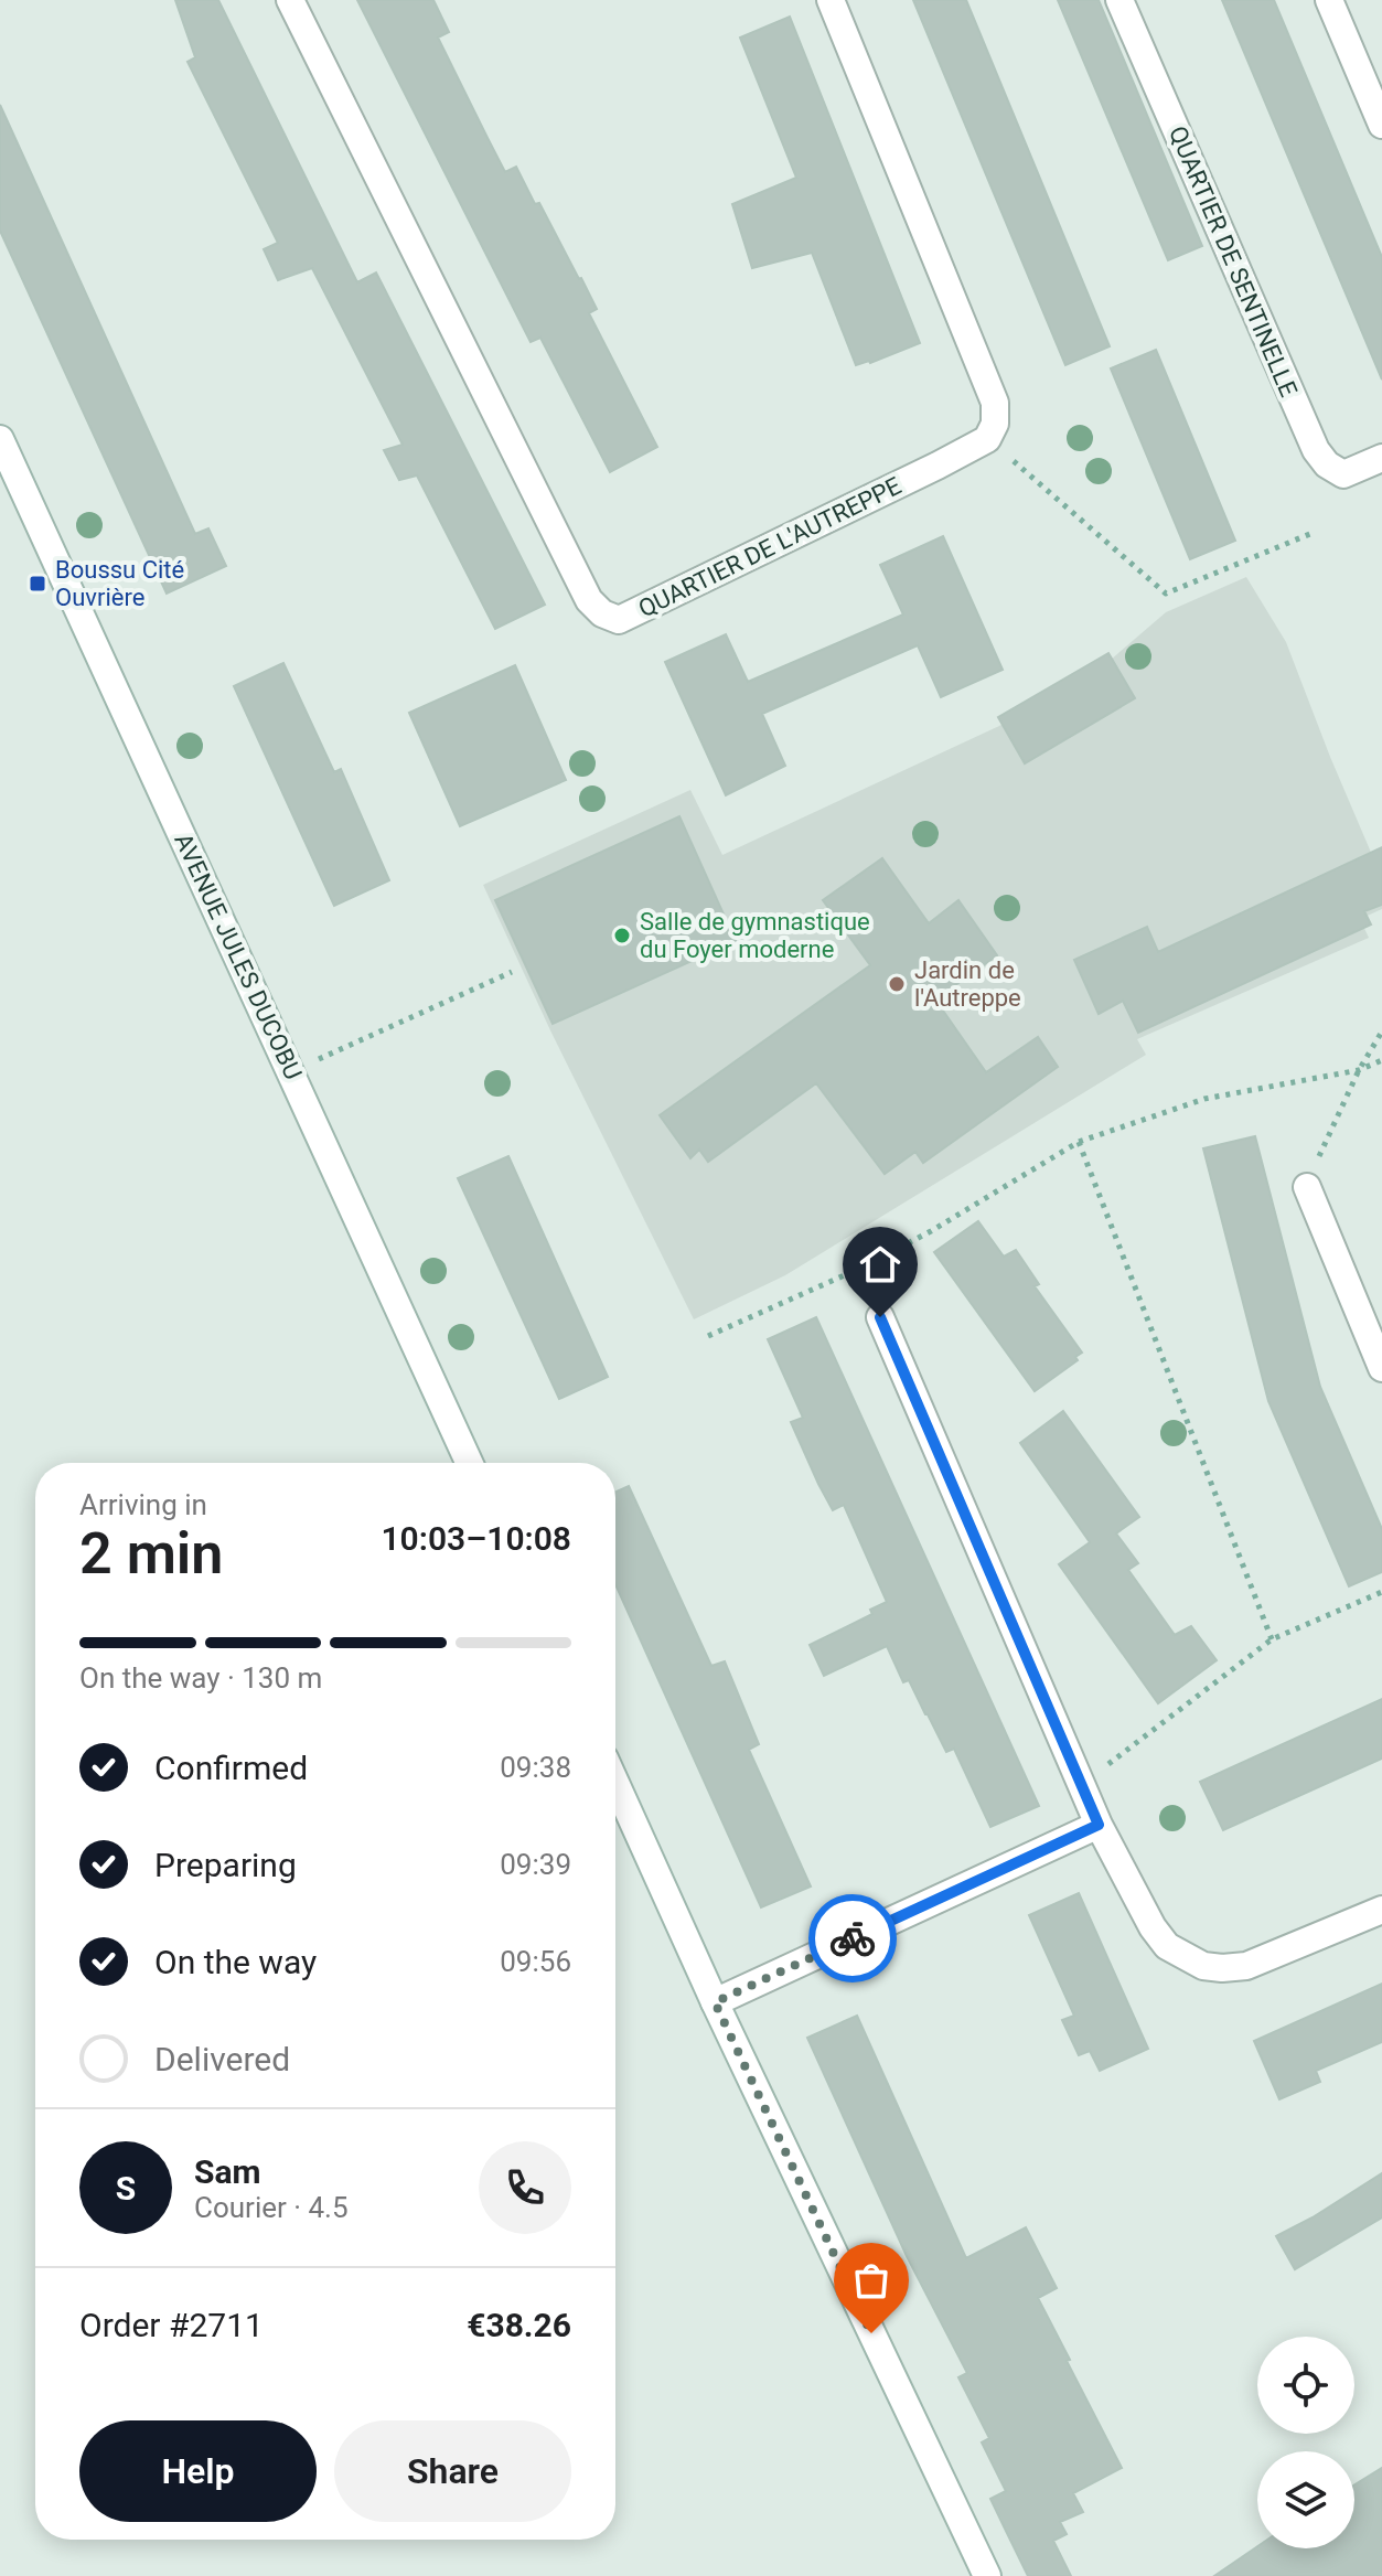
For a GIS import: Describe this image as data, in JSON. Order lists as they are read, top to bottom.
{
  "streets": {
    "street": ["QUARTIER DE SENTINELLE", "QUARTIER DE L'AUTREPPE", "AVENUE JULES DUCOBU"]
  },
  "places": {
    "transit": ["Boussu Cité Ouvrière"],
    "other": ["Salle de gymnastique du Foyer moderne", "Jardin de l'Autreppe"]
  },
  "page": {
    "heading": ["2 min", "Arriving in", "10:03–10:08"],
    "panel": [
      "Sam",
      "Courier · 4.5",
      "Order #2711",
      "€38.26"
    ],
    "bar": "On the way · 130 m",
    "list": [
      ["Confirmed", "09:38"],
      ["Preparing", "09:39"],
      ["On the way", "09:56"],
      "Delivered"
    ],
    "round": "S",
    "buttons": ["Help", "Share"]
  }
}
